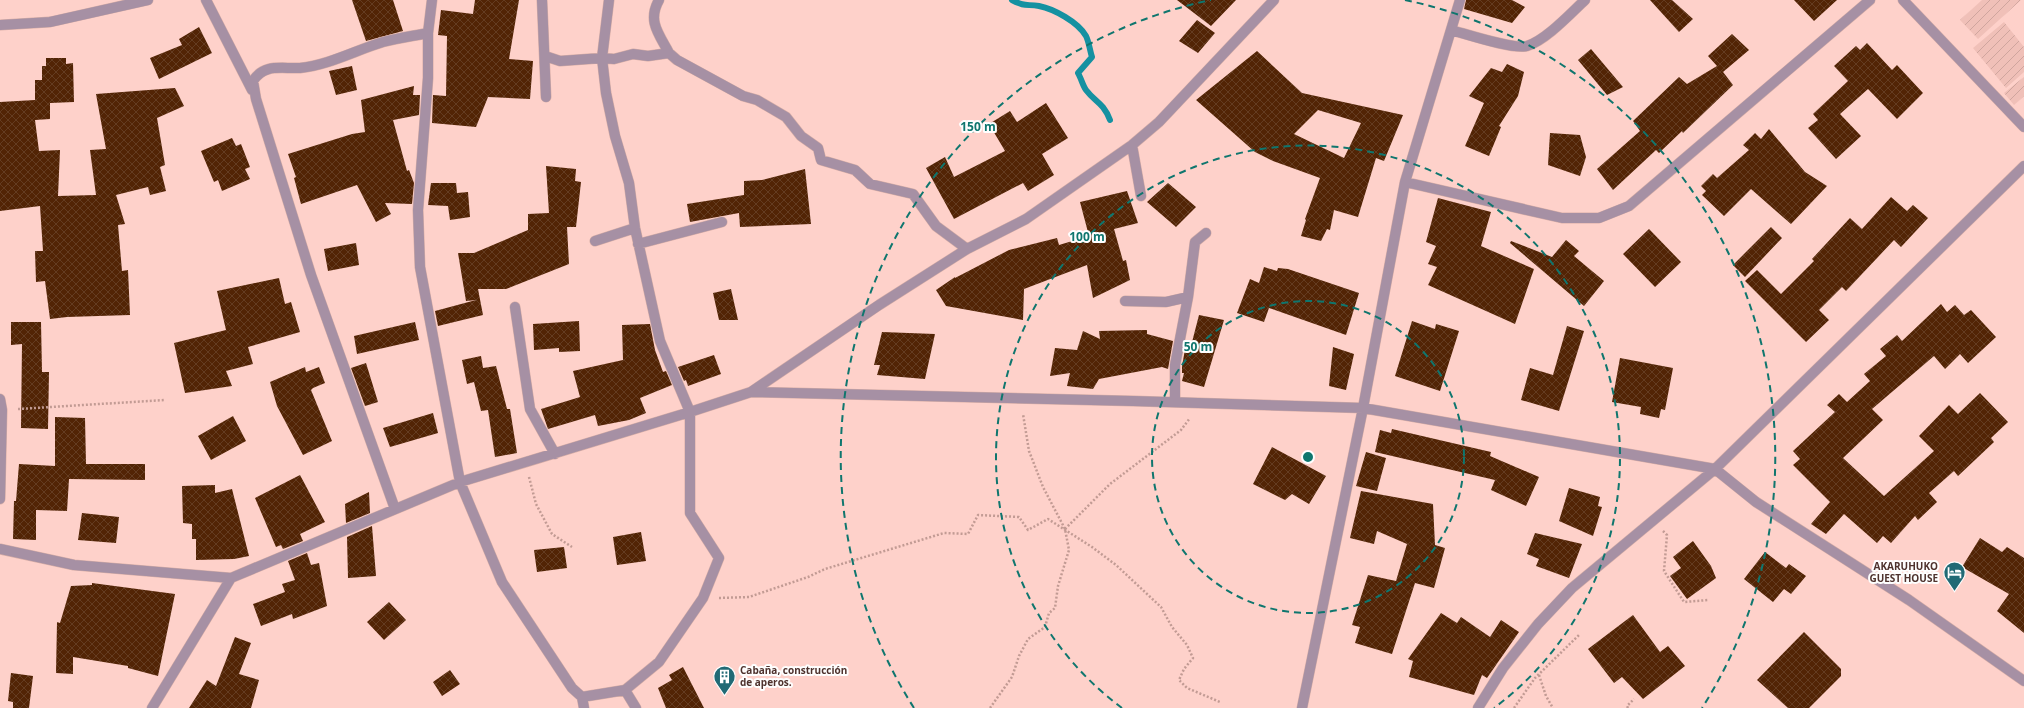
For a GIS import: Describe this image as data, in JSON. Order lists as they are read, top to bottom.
{
  "places": {
    "hotel": ["AKARUHUKO GUEST HOUSE"],
    "building": ["Cabaña, construcción de aperos."]
  },
  "rings": ["150 m", "100 m", "50 m"]
}
